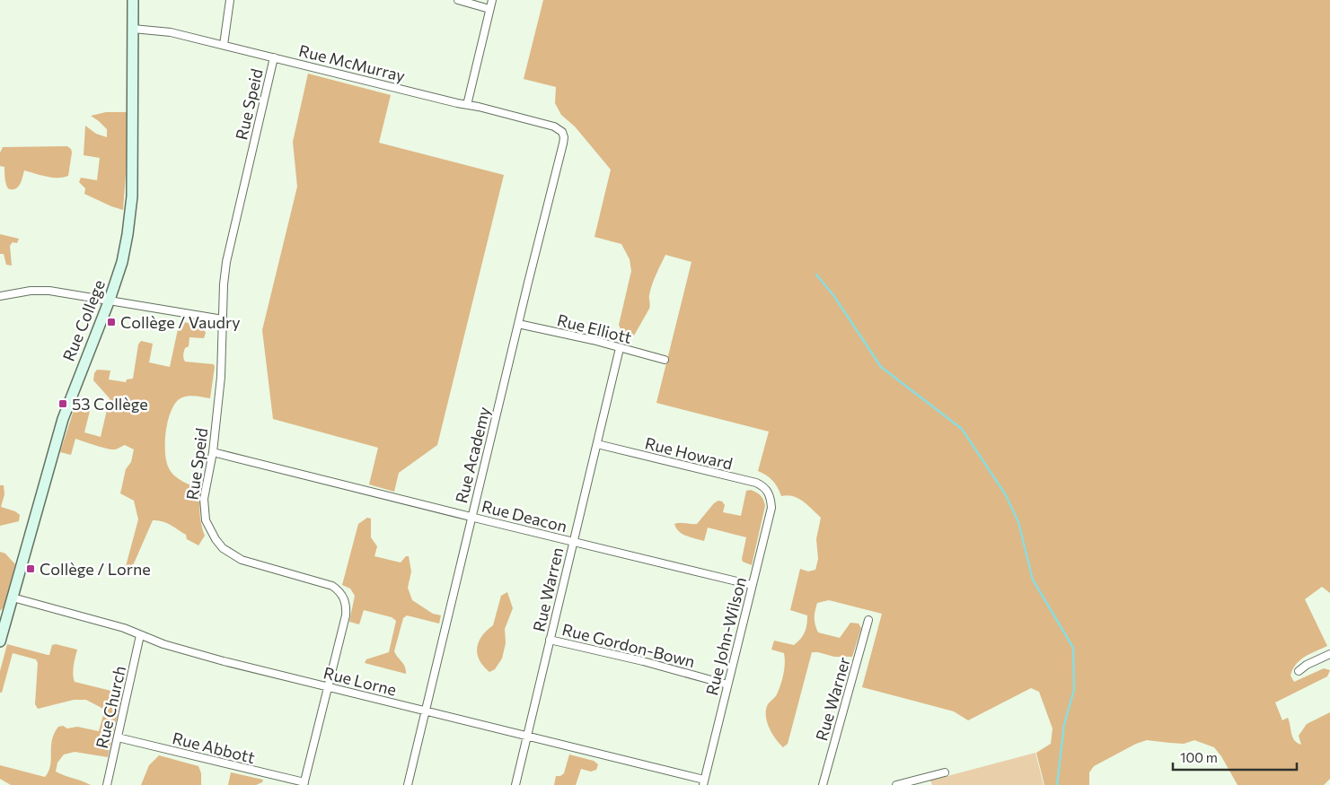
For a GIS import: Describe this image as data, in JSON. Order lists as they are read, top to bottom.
{
  "streets": {
    "street": [
      "Rue McMurray",
      "Rue Speid",
      "Rue College",
      "Rue Elliott",
      "Rue Howard",
      "Rue Academy",
      "Rue Deacon",
      "Rue Warren",
      "Rue John-Wilson",
      "Rue Gordon-Bown",
      "Rue Lorne",
      "Rue Warner",
      "Rue Church",
      "Rue Abbott"
    ]
  },
  "crossings": [
    ["Rue McMurray", "Rue Speid"],
    ["Rue McMurray", "Rue College"],
    ["Rue McMurray", "Rue Academy"],
    ["Rue Speid", "Rue Deacon"],
    ["Rue Speid", "Rue Lorne"],
    ["Rue Speid", "Rue Abbott"],
    ["Rue College", "Rue Lorne"],
    ["Rue Elliott", "Rue Academy"],
    ["Rue Elliott", "Rue Warren"],
    ["Rue Howard", "Rue Warren"],
    ["Rue Howard", "Rue John-Wilson"],
    ["Rue Academy", "Rue Deacon"],
    ["Rue Academy", "Rue Lorne"],
    ["Rue Deacon", "Rue Warren"],
    ["Rue Deacon", "Rue John-Wilson"],
    ["Rue Warren", "Rue Gordon-Bown"],
    ["Rue Warren", "Rue Lorne"],
    ["Rue John-Wilson", "Rue Gordon-Bown"],
    ["Rue John-Wilson", "Rue Lorne"],
    ["Rue Lorne", "Rue Church"],
    ["Rue Church", "Rue Abbott"]
  ],
  "places": {
    "transit": ["Collège / Vaudry", "53 Collège", "Collège / Lorne"]
  },
  "scale_bar": "100 m"
}
